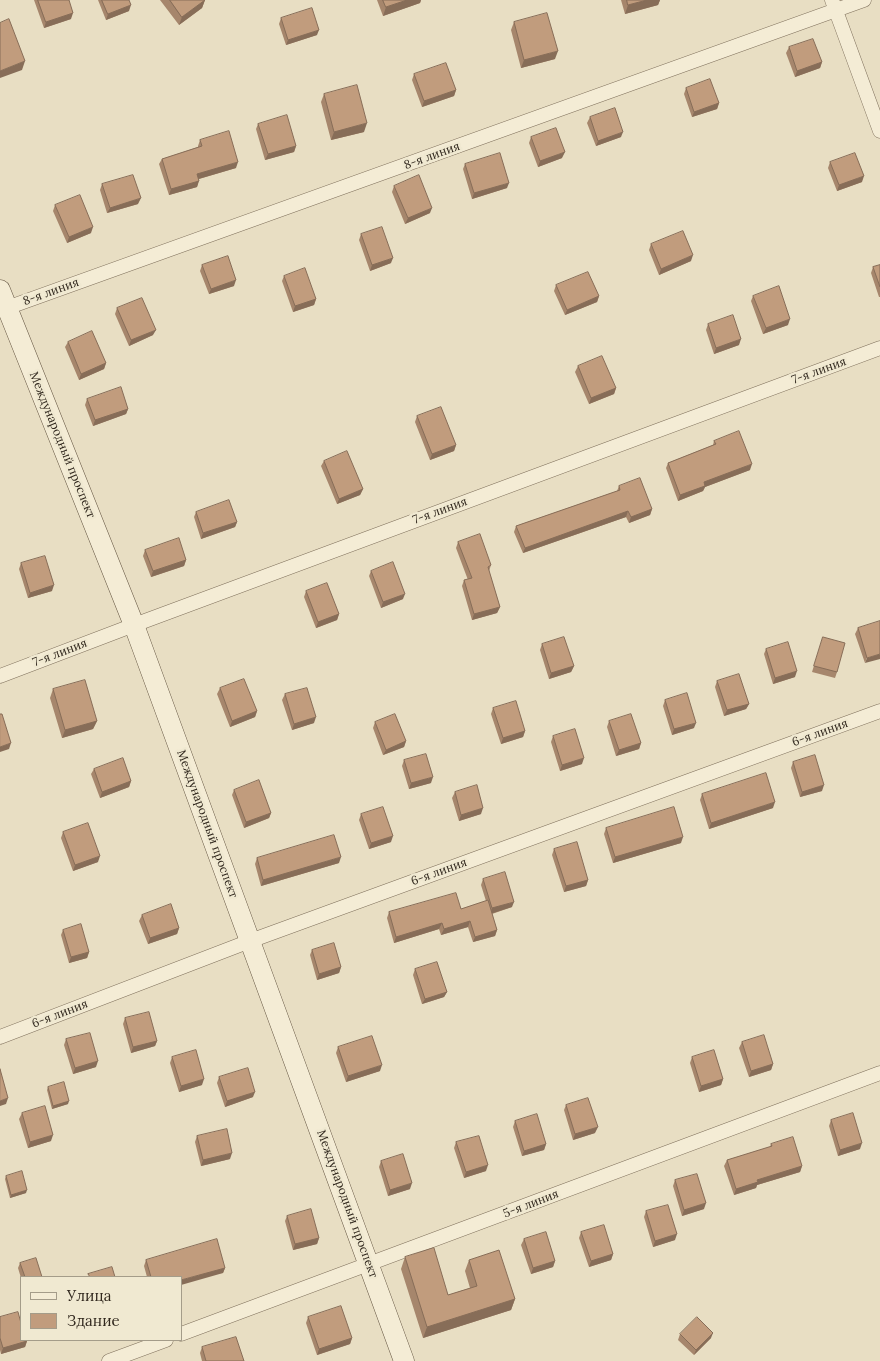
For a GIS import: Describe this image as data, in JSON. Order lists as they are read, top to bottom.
{
  "streets": {
    "street": [
      "8-я линия",
      "7-я линия",
      "Международный проспект",
      "6-я линия",
      "5-я линия"
    ]
  },
  "crossings": [
    ["8-я линия", "Международный проспект"],
    ["7-я линия", "Международный проспект"],
    ["Международный проспект", "6-я линия"],
    ["Международный проспект", "5-я линия"]
  ],
  "legend": ["Улица", "Здание"]
}
